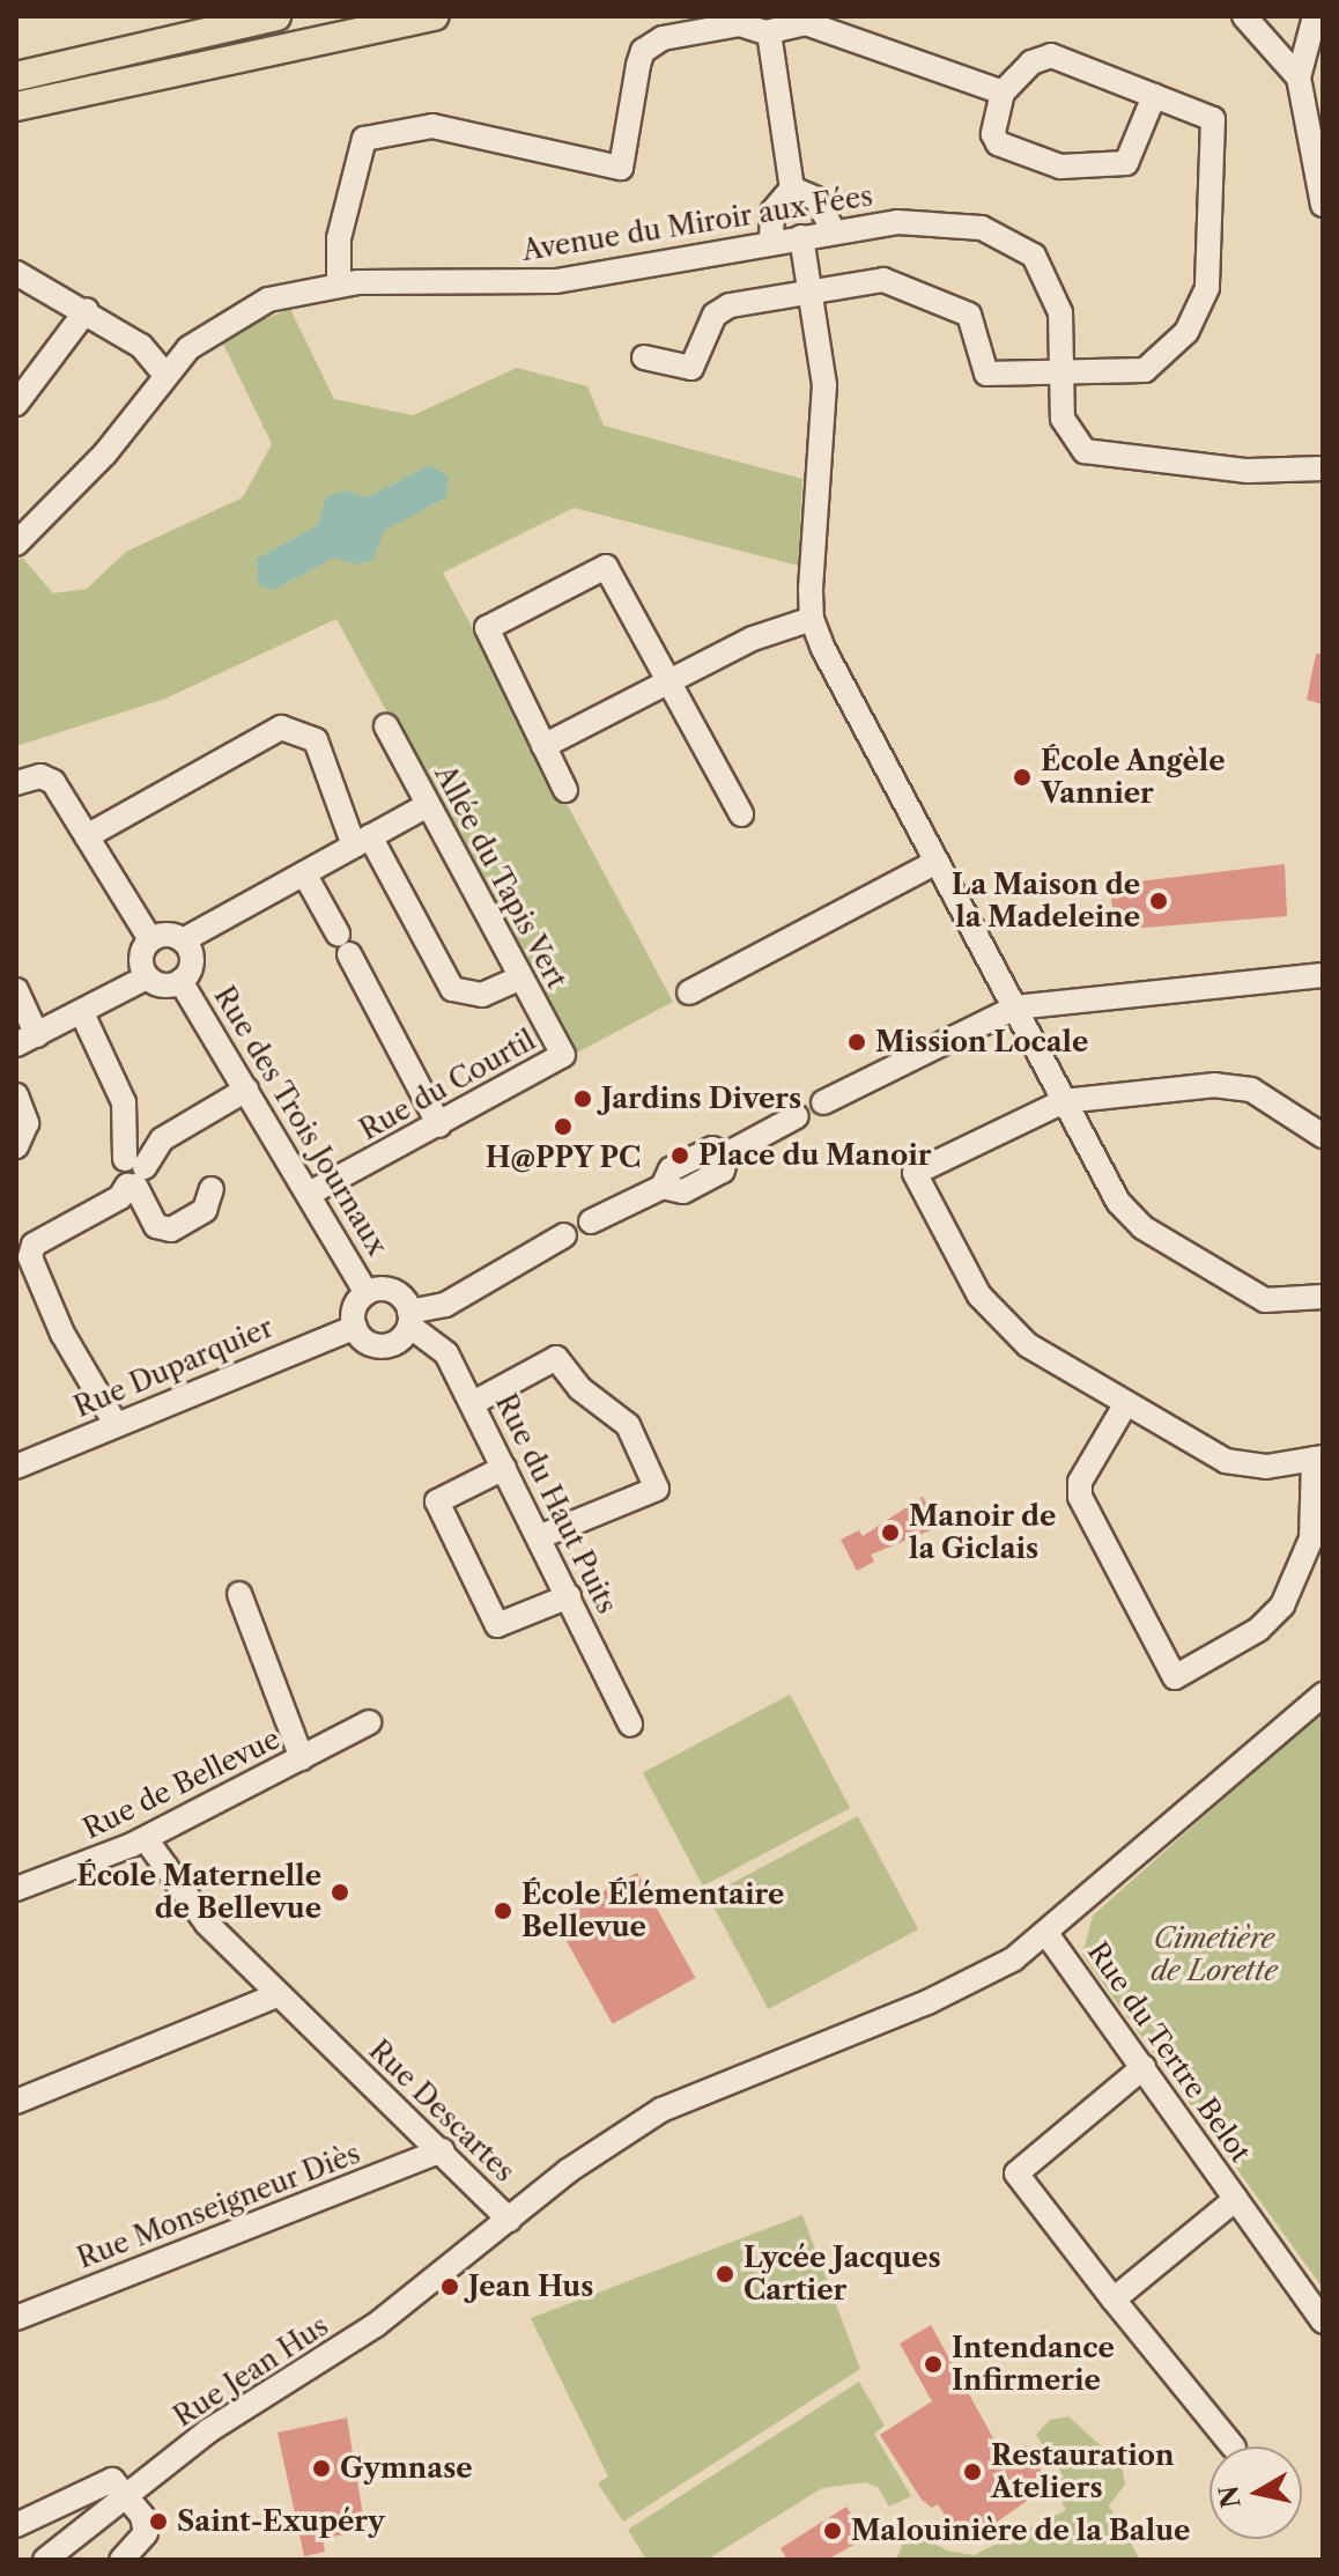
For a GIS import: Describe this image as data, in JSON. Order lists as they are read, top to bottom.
{
  "streets": {
    "street": [
      "Avenue du Miroir aux Fées",
      "Allée du Tapis Vert",
      "Rue du Courtil",
      "Rue des Trois Journaux",
      "Rue Duparquier",
      "Rue du Haut Puits",
      "Rue de Bellevue",
      "Rue du Tertre Belot",
      "Rue Descartes",
      "Rue Monseigneur Diès",
      "Rue Jean Hus"
    ]
  },
  "crossings": [
    ["Allée du Tapis Vert", "Rue du Courtil"],
    ["Rue du Courtil", "Rue des Trois Journaux"],
    ["Rue des Trois Journaux", "Rue Duparquier"],
    ["Rue des Trois Journaux", "Rue du Haut Puits"],
    ["Rue Duparquier", "Rue du Haut Puits"],
    ["Rue de Bellevue", "Rue Descartes"],
    ["Rue du Tertre Belot", "Rue Descartes"],
    ["Rue Descartes", "Rue Monseigneur Diès"],
    ["Rue Descartes", "Rue Jean Hus"]
  ],
  "parks": ["Cimetière de Lorette"],
  "places": [
    "École Angèle Vannier",
    "La Maison de la Madeleine",
    "Mission Locale",
    "Jardins Divers",
    "H@PPY PC",
    "Place du Manoir",
    "Manoir de la Giclais",
    "École Maternelle de Bellevue",
    "École Élémentaire Bellevue",
    "Lycée Jacques Cartier",
    "Jean Hus",
    "Intendance Infirmerie",
    "Gymnase",
    "Restauration Ateliers",
    "Saint-Exupéry",
    "Malouinière de la Balue"
  ],
  "north": "left"
}
